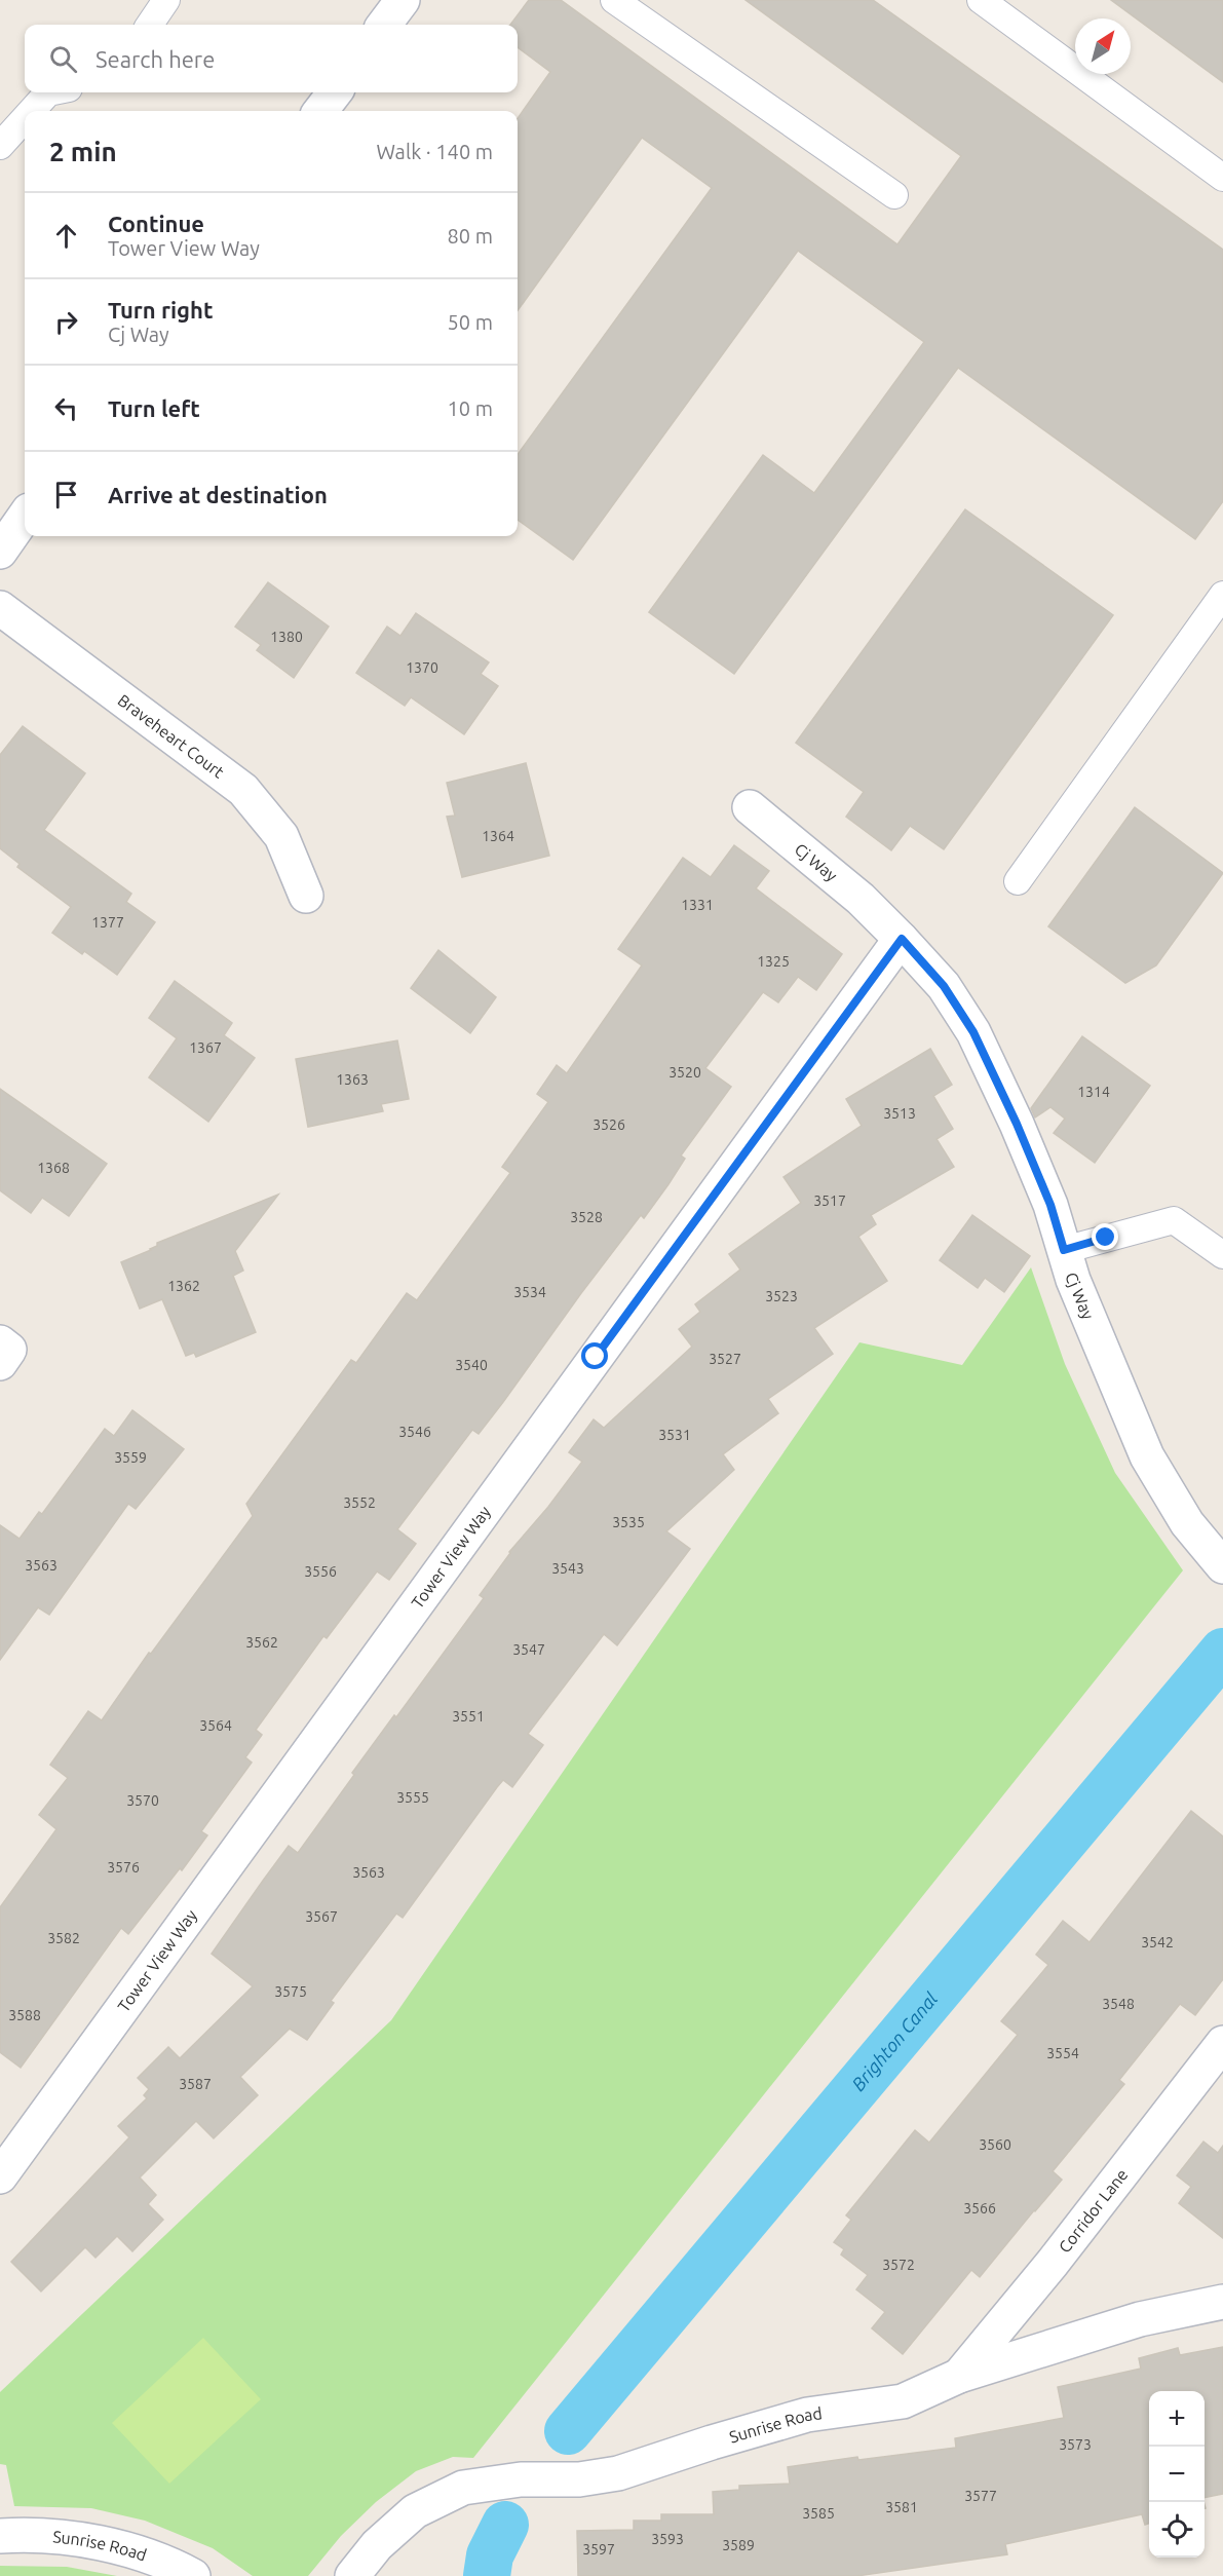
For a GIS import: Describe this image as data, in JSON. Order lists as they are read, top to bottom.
{
  "streets": {
    "street": [
      "Braveheart Court",
      "Cj Way",
      "Tower View Way",
      "Corridor Lane",
      "Sunrise Road"
    ]
  },
  "crossings": [
    ["Cj Way", "Tower View Way"],
    ["Corridor Lane", "Sunrise Road"]
  ],
  "water": ["Brighton Canal"],
  "house_numbers": [
    "1380",
    "1370",
    "1364",
    "1331",
    "1377",
    "1325",
    "1367",
    "3520",
    "1363",
    "1314",
    "3513",
    "3526",
    "1368",
    "3517",
    "3528",
    "1362",
    "3534",
    "3523",
    "3527",
    "3540",
    "3546",
    "3531",
    "3559",
    "3552",
    "3535",
    "3563",
    "3543",
    "3556",
    "3562",
    "3547",
    "3551",
    "3564",
    "3555",
    "3570",
    "3576",
    "3563",
    "3567",
    "3582",
    "3542",
    "3575",
    "3548",
    "3588",
    "3554",
    "3587",
    "3560",
    "3566",
    "3572",
    "3573",
    "3577",
    "3581",
    "3585",
    "3593",
    "3589",
    "3597"
  ],
  "north": "top right",
  "page": {
    "search": "Search here",
    "heading": ["2 min", "Walk · 140 m"],
    "list": [
      ["Continue", "Tower View Way", "80 m"],
      ["Turn right", "Cj Way", "50 m"],
      ["Turn left", "10 m"],
      "Arrive at destination"
    ],
    "map_buttons": ["+", "−"]
  }
}
